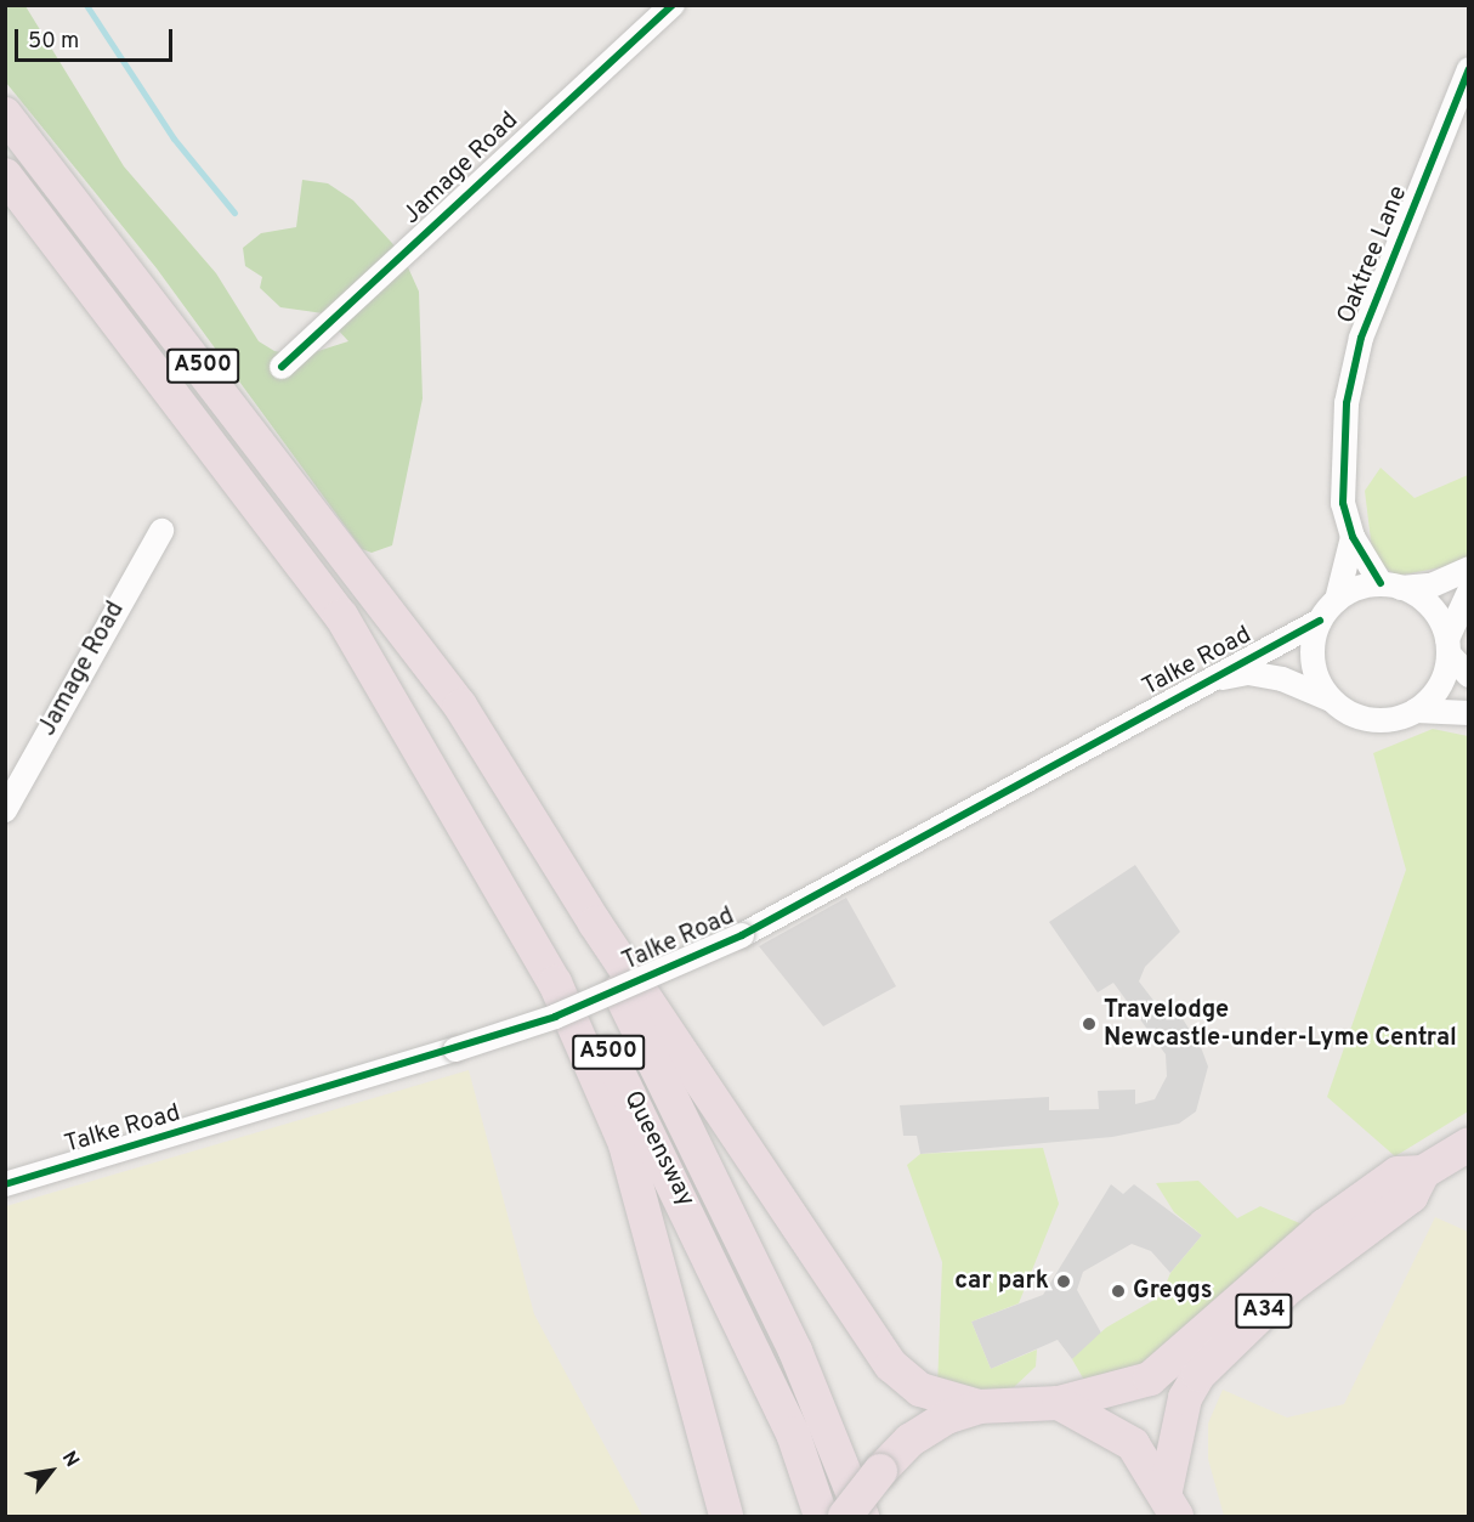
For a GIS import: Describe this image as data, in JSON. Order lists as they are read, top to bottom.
{
  "streets": {
    "highway": ["A500", "Queensway", "A34"],
    "street": ["Jamage Road", "Oaktree Lane", "Talke Road"]
  },
  "crossings": [
    ["Oaktree Lane", "Talke Road"],
    ["A500", "Queensway"]
  ],
  "places": ["Travelodge Newcastle-under-Lyme Central", "car park", "Greggs"],
  "scale_bar": "50 m",
  "north": "top right"
}
